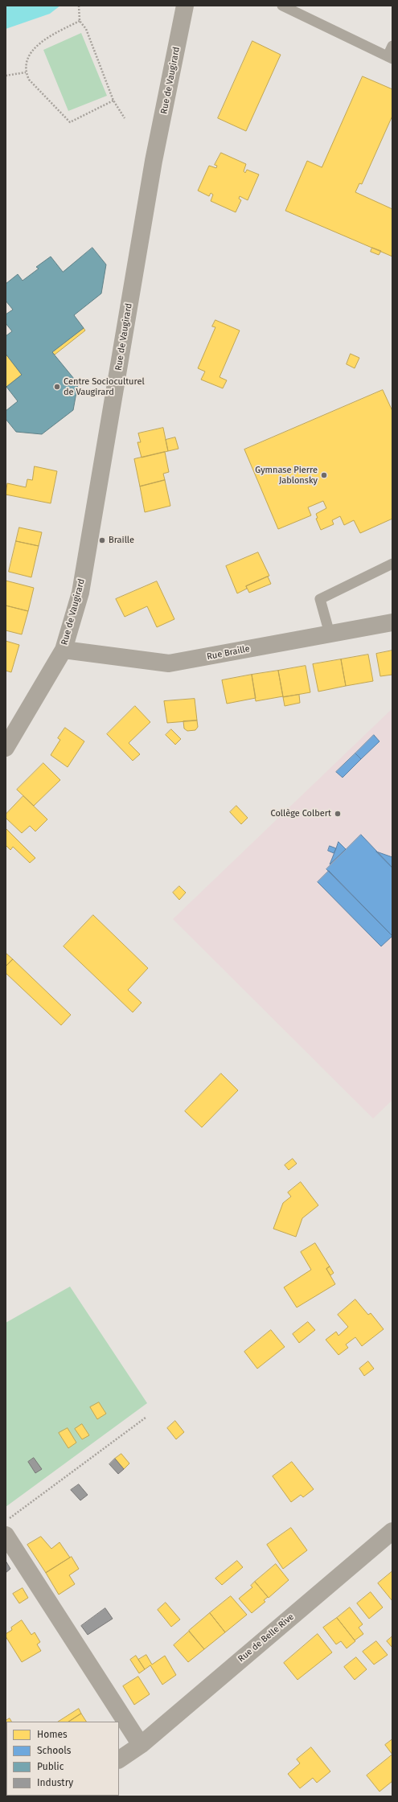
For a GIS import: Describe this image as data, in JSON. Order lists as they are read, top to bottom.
{
  "streets": {
    "street": ["Rue de Vaugirard", "Rue Braille", "Rue de Belle Rive"]
  },
  "crossings": [
    ["Rue de Vaugirard", "Rue Braille"]
  ],
  "places": [
    "Centre Socioculturel de Vaugirard",
    "Gymnase Pierre Jablonsky",
    "Braille",
    "Collège Colbert"
  ],
  "legend": [
    "Homes",
    "Schools",
    "Public",
    "Industry"
  ]
}
